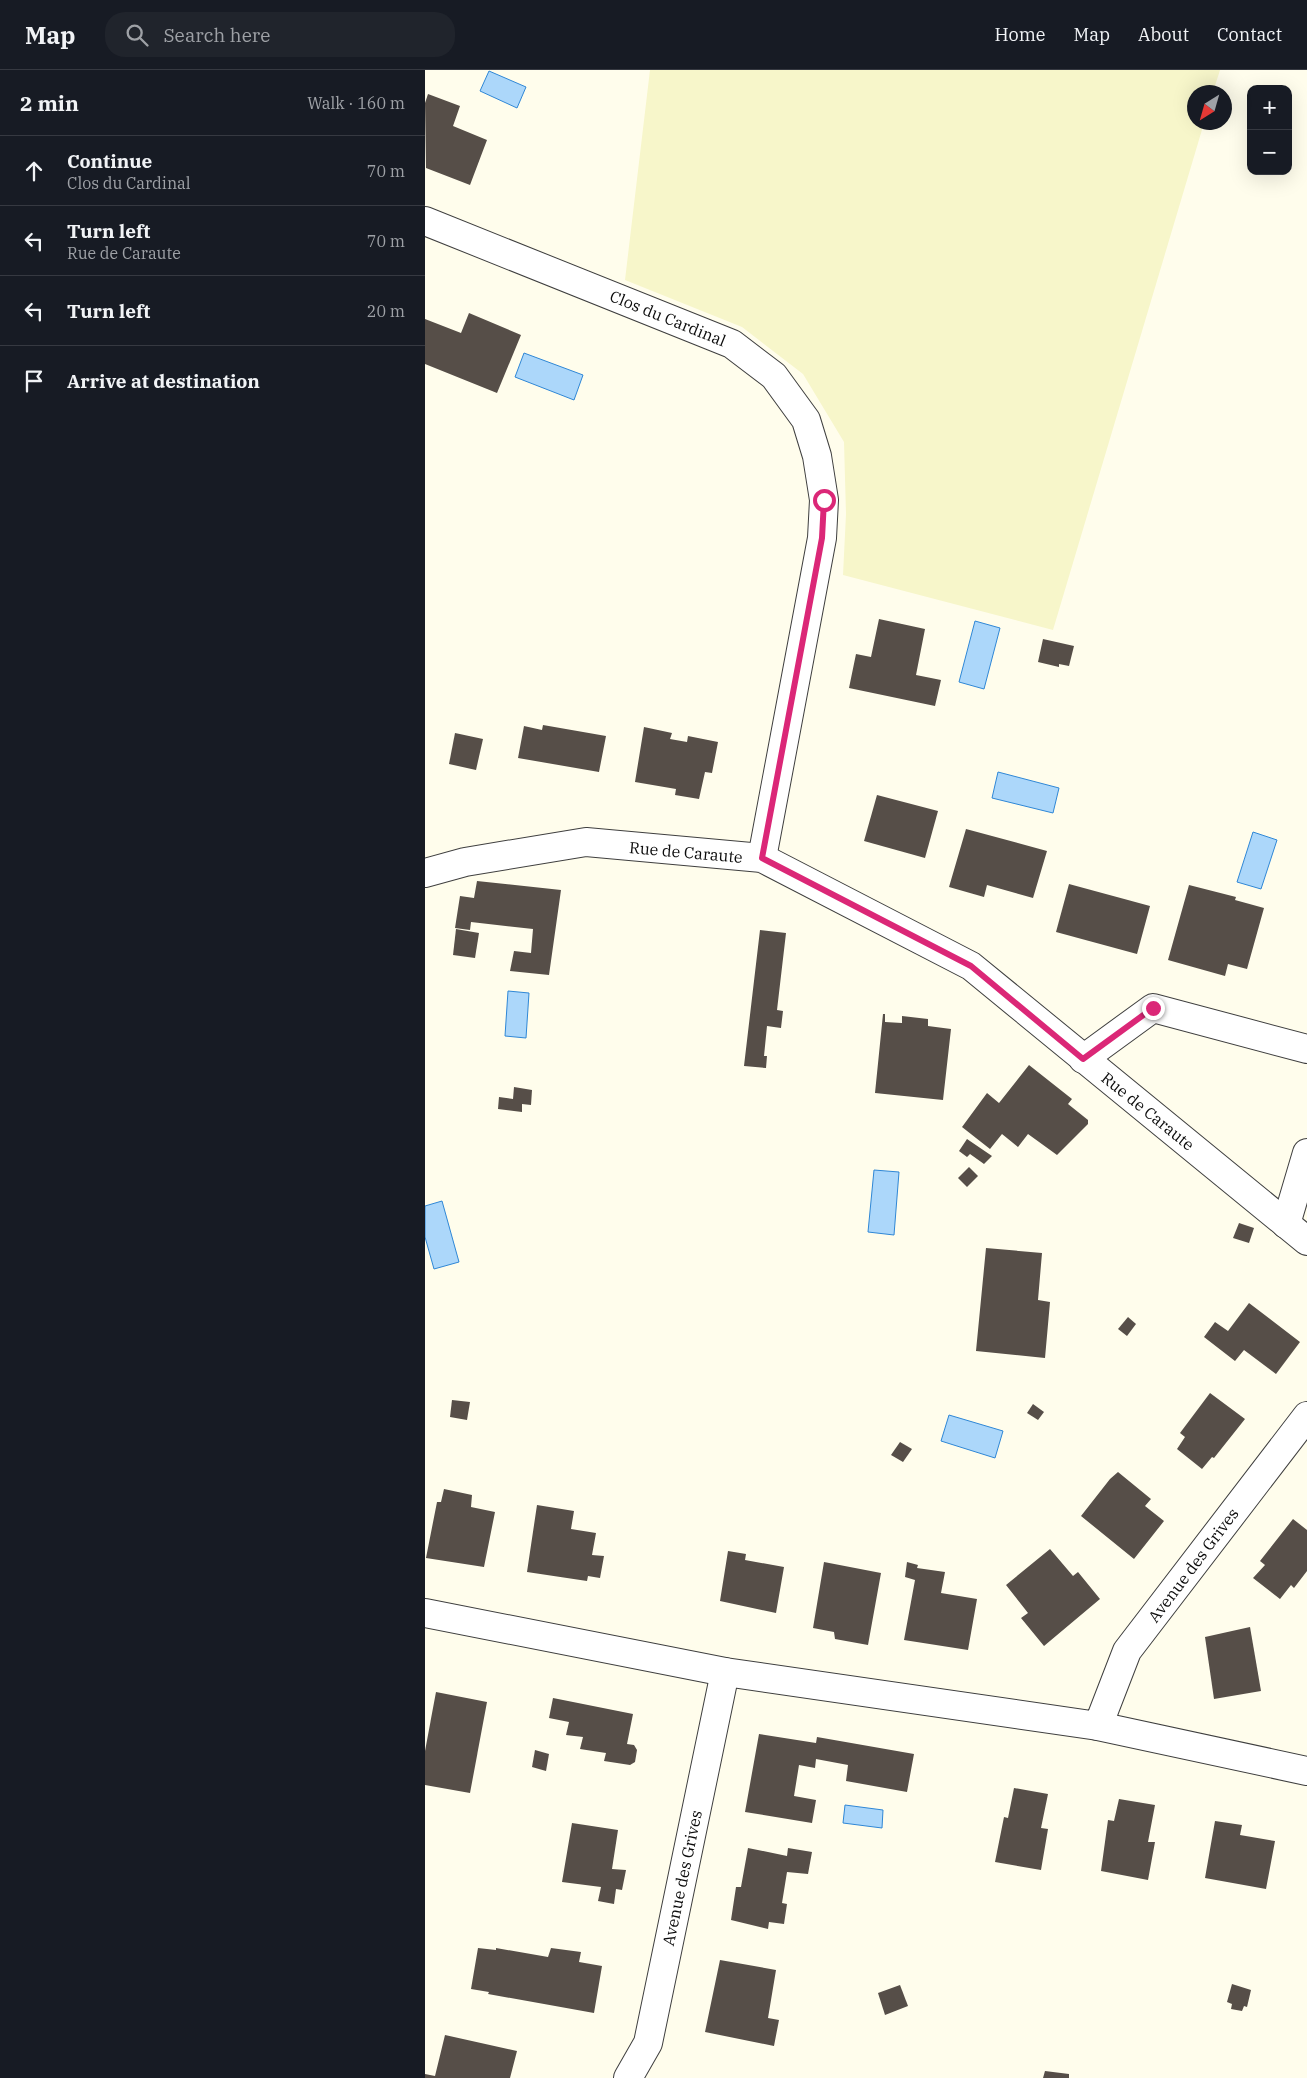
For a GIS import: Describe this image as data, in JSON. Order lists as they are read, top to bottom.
{
  "streets": {
    "street": ["Clos du Cardinal", "Rue de Caraute", "Avenue des Grives"]
  },
  "crossings": [
    ["Clos du Cardinal", "Rue de Caraute"]
  ],
  "north": "bottom left",
  "page": {
    "header": "Map",
    "search": "Search here",
    "nav": [
      "Home",
      "Map",
      "About",
      "Contact"
    ],
    "heading": ["2 min", "Walk · 160 m"],
    "map_buttons": ["+", "−"],
    "list": [
      ["Continue", "Clos du Cardinal", "70 m"],
      ["Turn left", "Rue de Caraute", "70 m"],
      ["Turn left", "20 m"],
      "Arrive at destination"
    ]
  }
}
